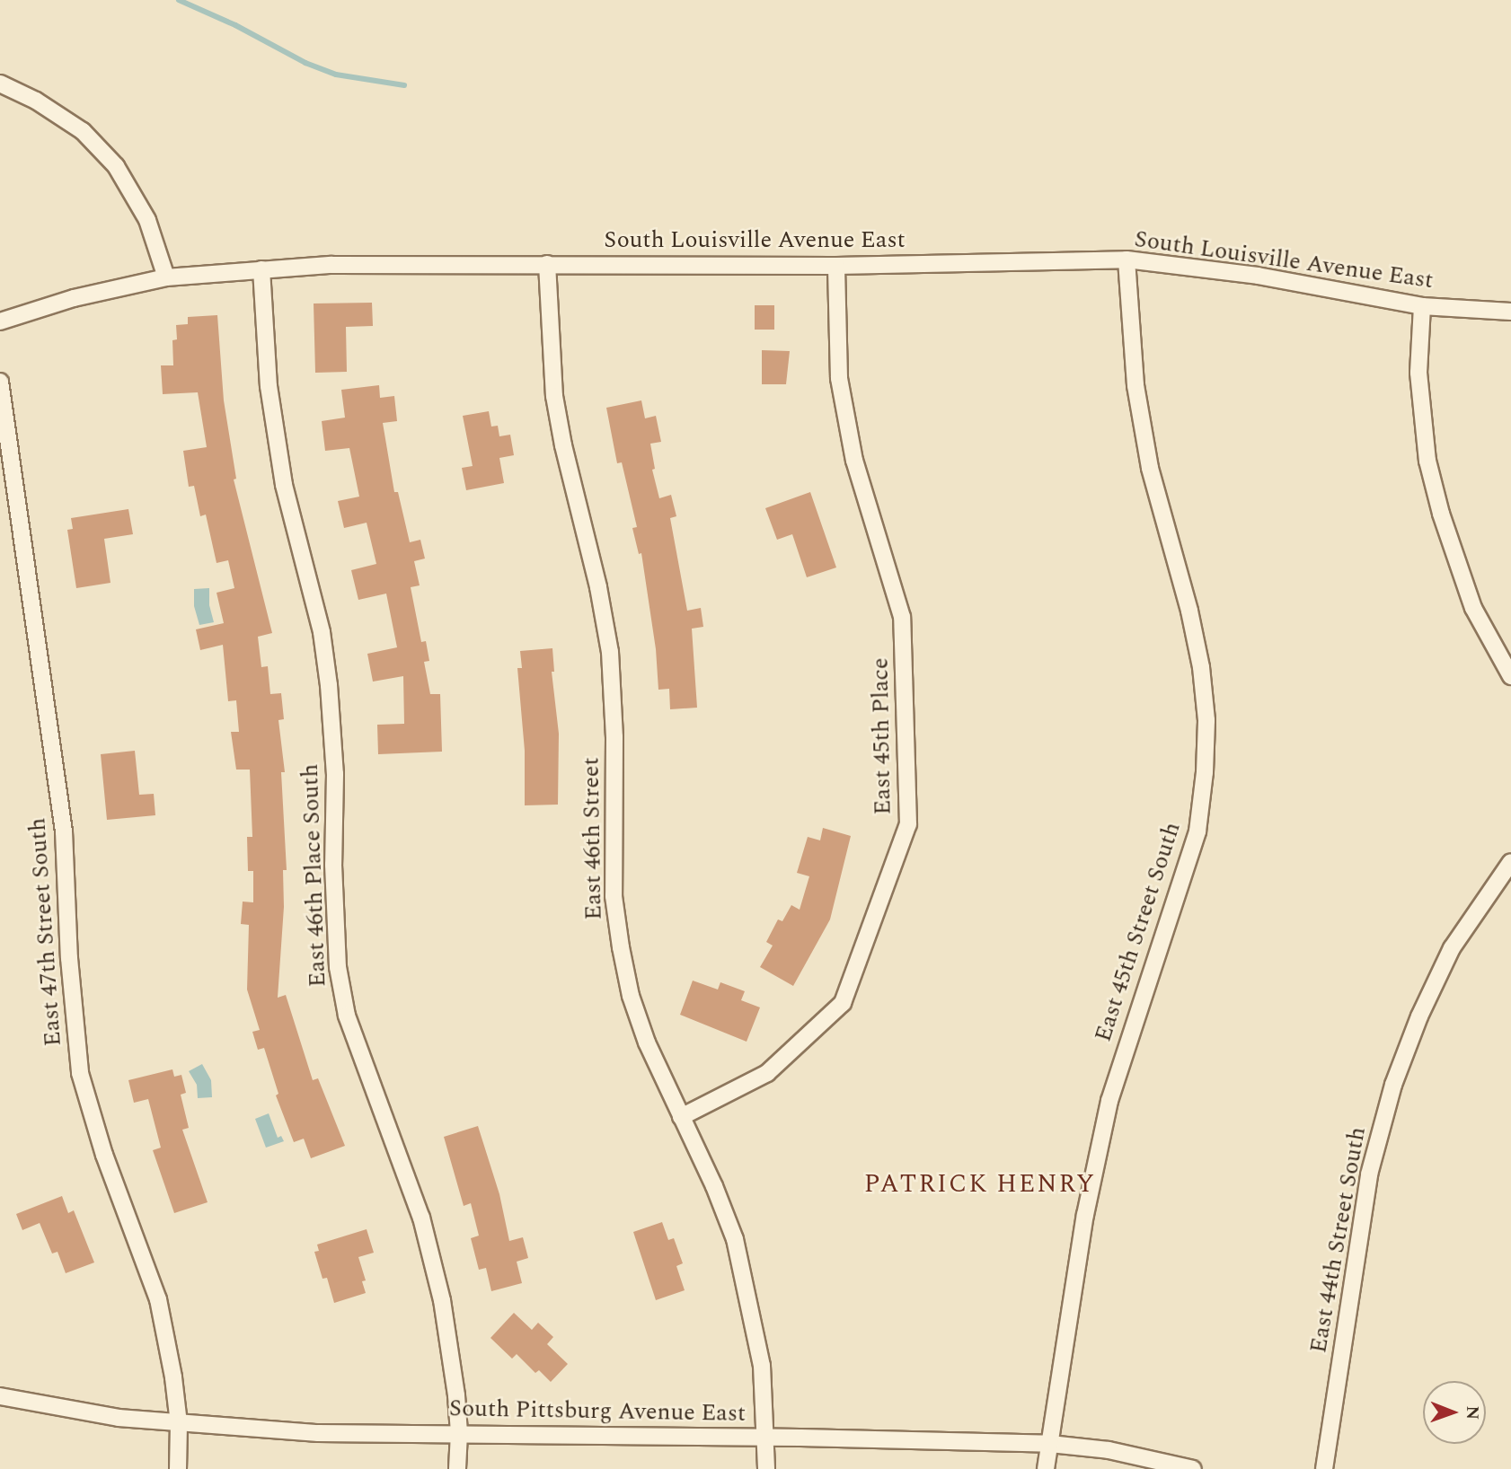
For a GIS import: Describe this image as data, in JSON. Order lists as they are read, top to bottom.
{
  "streets": {
    "street": [
      "South Louisville Avenue East",
      "East 45th Place",
      "East 46th Street",
      "East 46th Place South",
      "East 47th Street South",
      "East 45th Street South",
      "East 44th Street South",
      "South Pittsburg Avenue East"
    ]
  },
  "crossings": [
    ["South Louisville Avenue East", "East 45th Place"],
    ["South Louisville Avenue East", "East 46th Street"],
    ["South Louisville Avenue East", "East 46th Place South"],
    ["South Louisville Avenue East", "East 45th Street South"],
    ["East 45th Place", "East 46th Street"],
    ["East 46th Street", "South Pittsburg Avenue East"],
    ["East 46th Place South", "South Pittsburg Avenue East"],
    ["East 47th Street South", "South Pittsburg Avenue East"],
    ["East 45th Street South", "South Pittsburg Avenue East"]
  ],
  "districts": ["PATRICK HENRY"],
  "north": "right"
}
